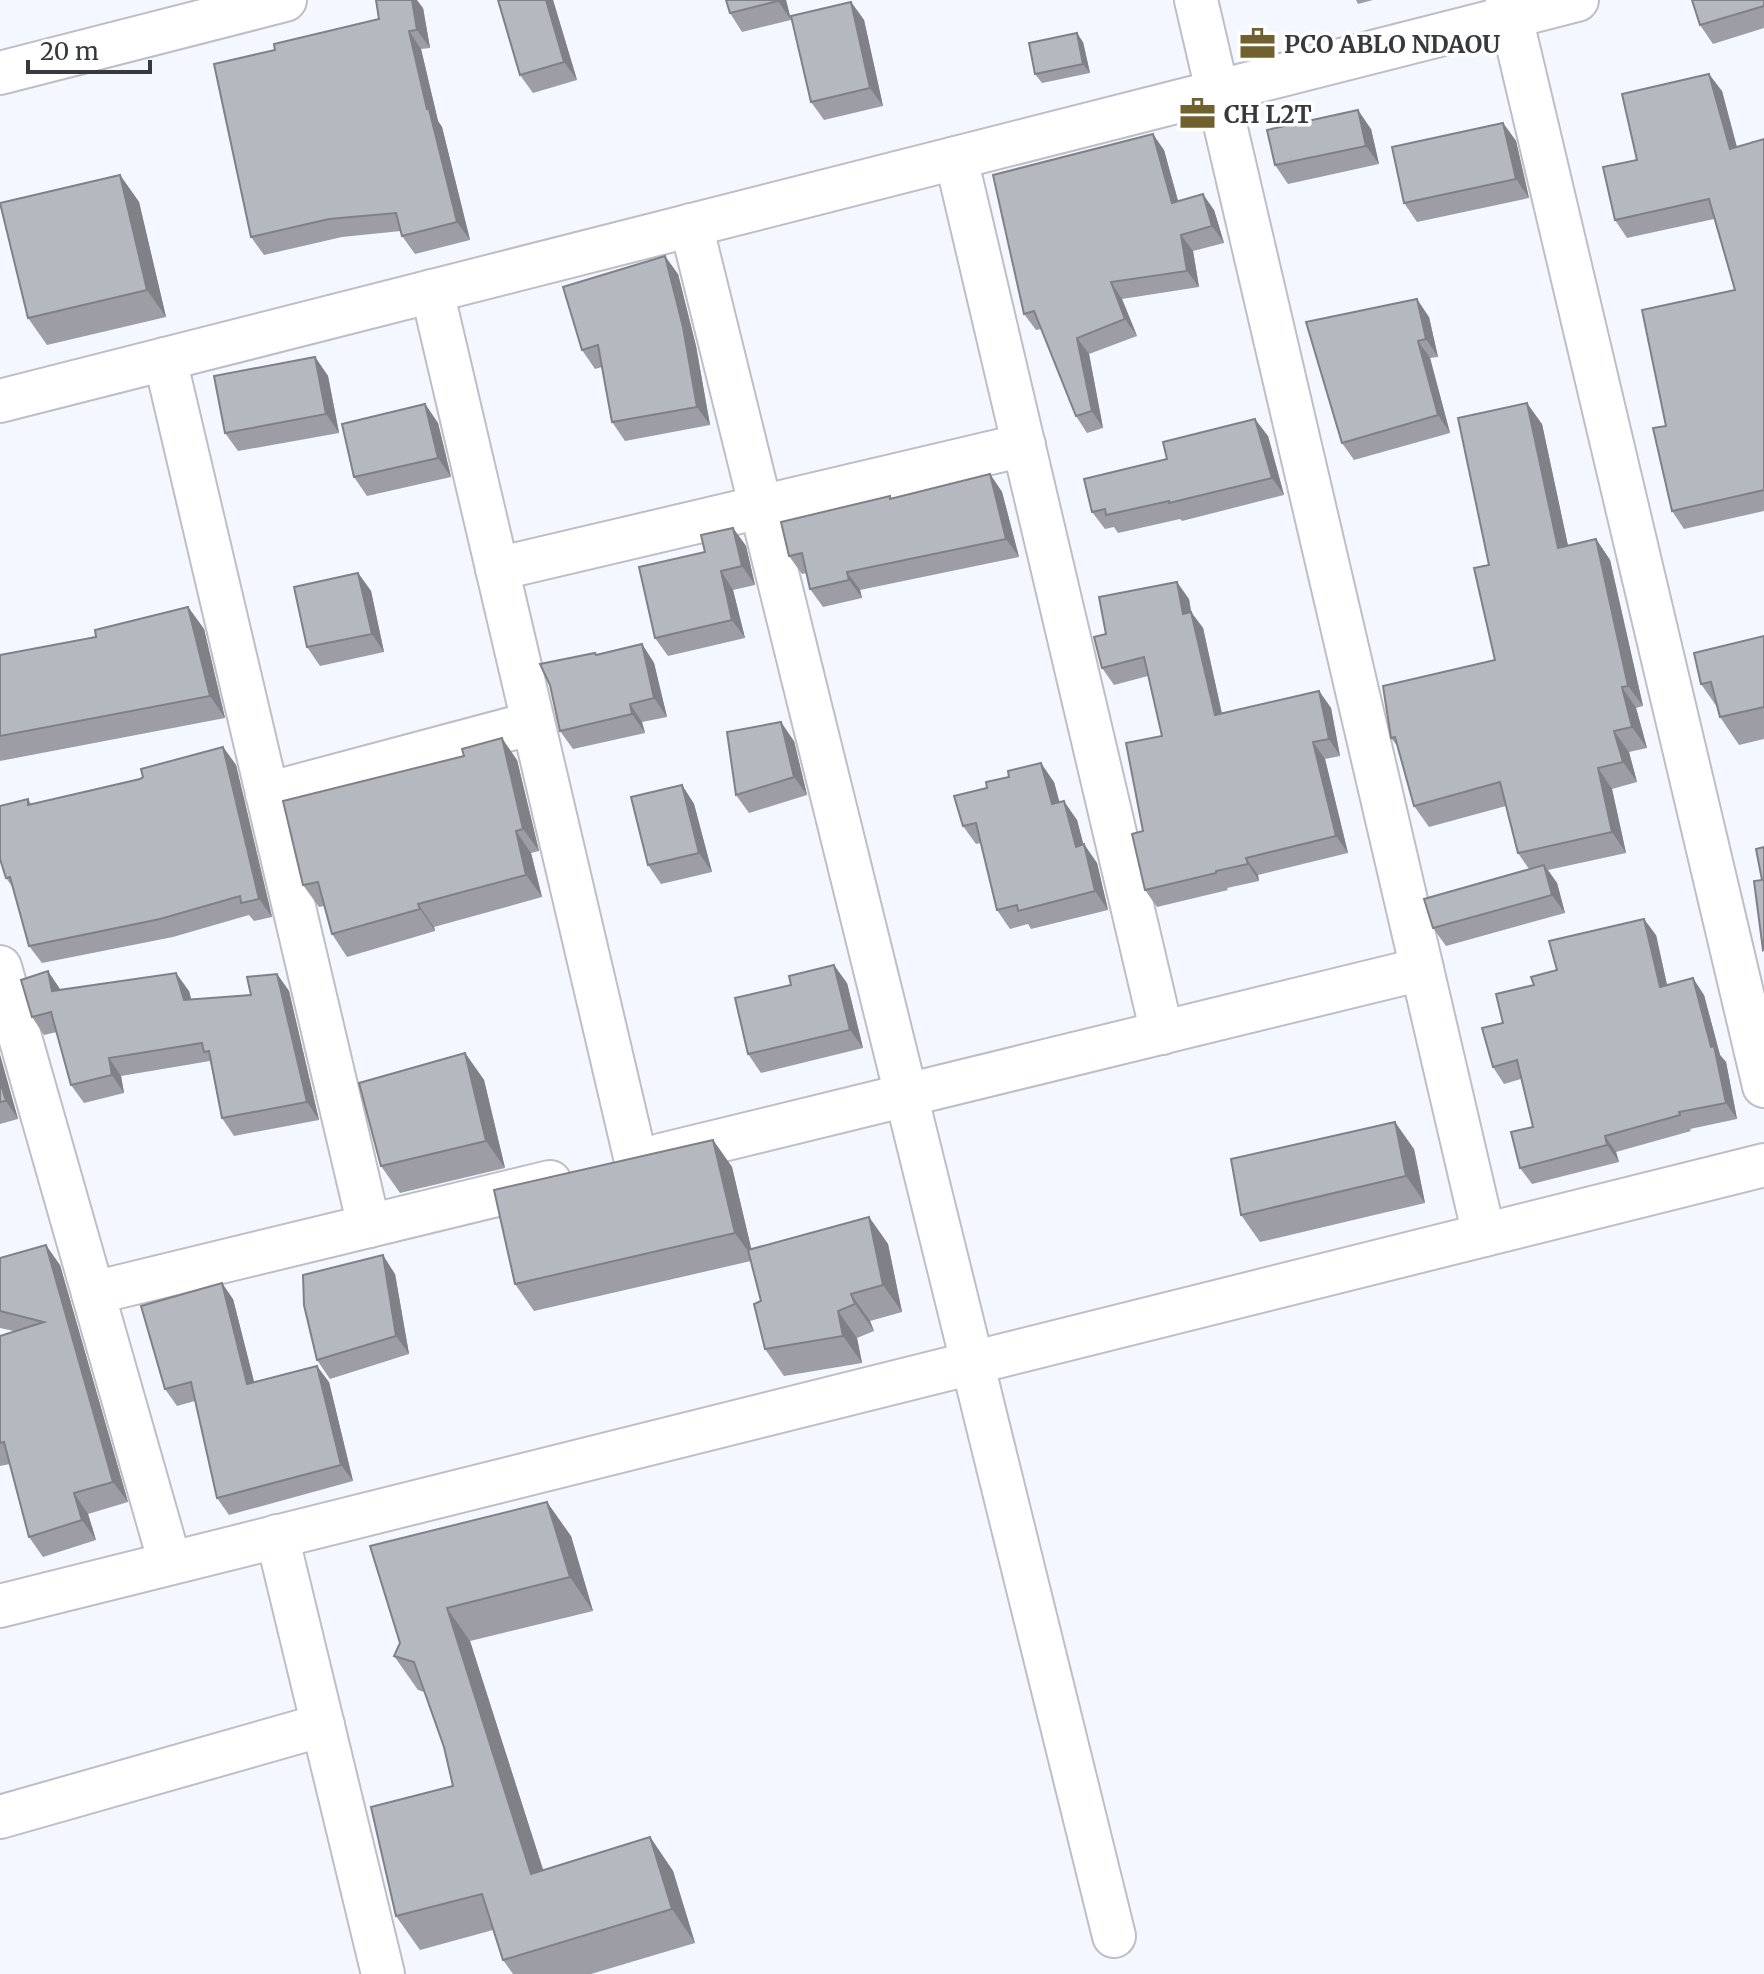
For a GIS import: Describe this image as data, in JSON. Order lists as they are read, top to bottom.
{
  "places": {
    "office": ["PCO ABLO NDAOU", "CH L2T"]
  },
  "scale_bar": "20 m"
}
